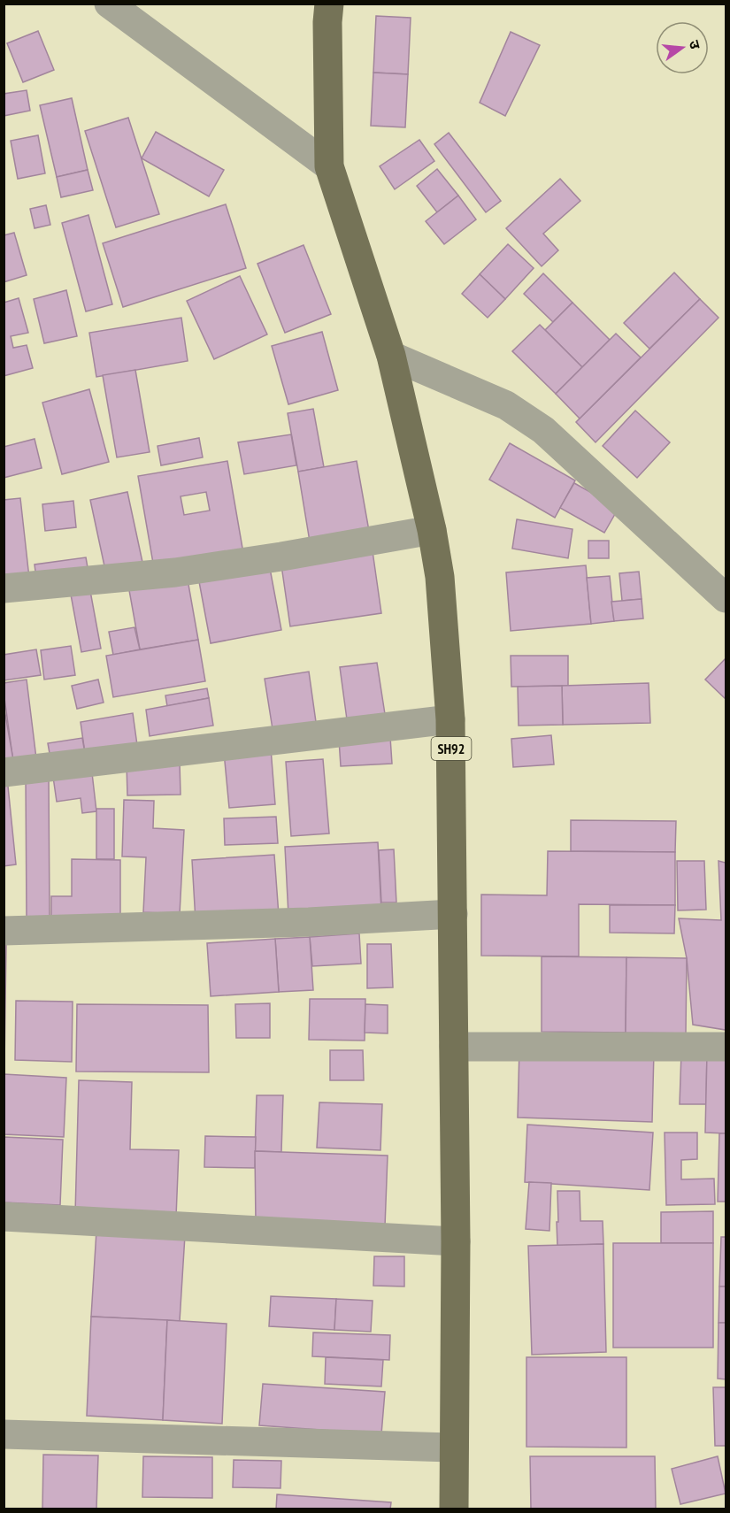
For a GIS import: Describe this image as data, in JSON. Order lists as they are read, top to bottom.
{
  "streets": {
    "main road": ["SH92"]
  },
  "north": "right"
}
